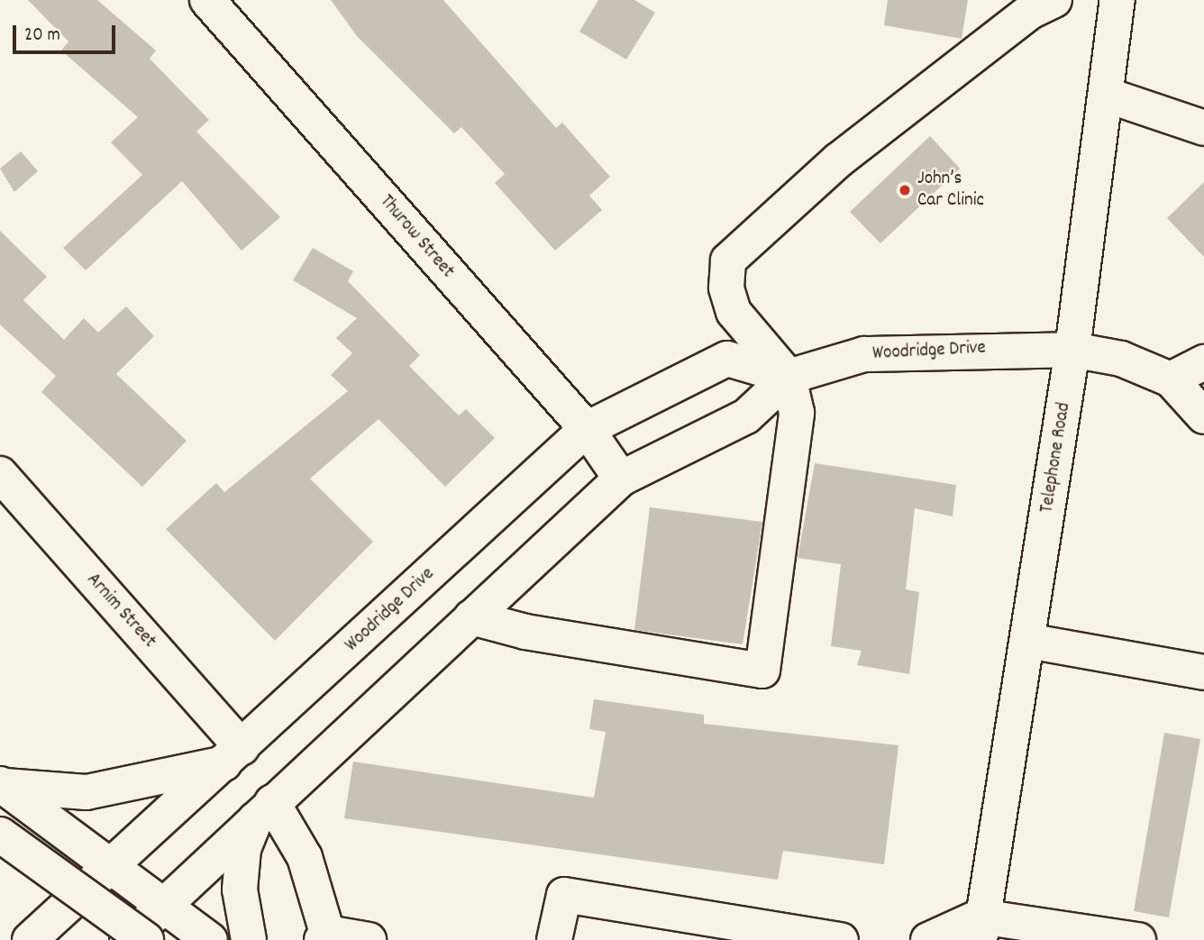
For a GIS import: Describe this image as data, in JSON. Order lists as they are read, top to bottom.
{
  "streets": {
    "main road": [
      "Thurow Street",
      "Woodridge Drive",
      "Telephone Road",
      "Arnim Street"
    ]
  },
  "crossings": [
    ["Thurow Street", "Woodridge Drive"],
    ["Woodridge Drive", "Telephone Road"],
    ["Woodridge Drive", "Arnim Street"]
  ],
  "places": ["John’s Car Clinic"],
  "scale_bar": "20 m"
}
